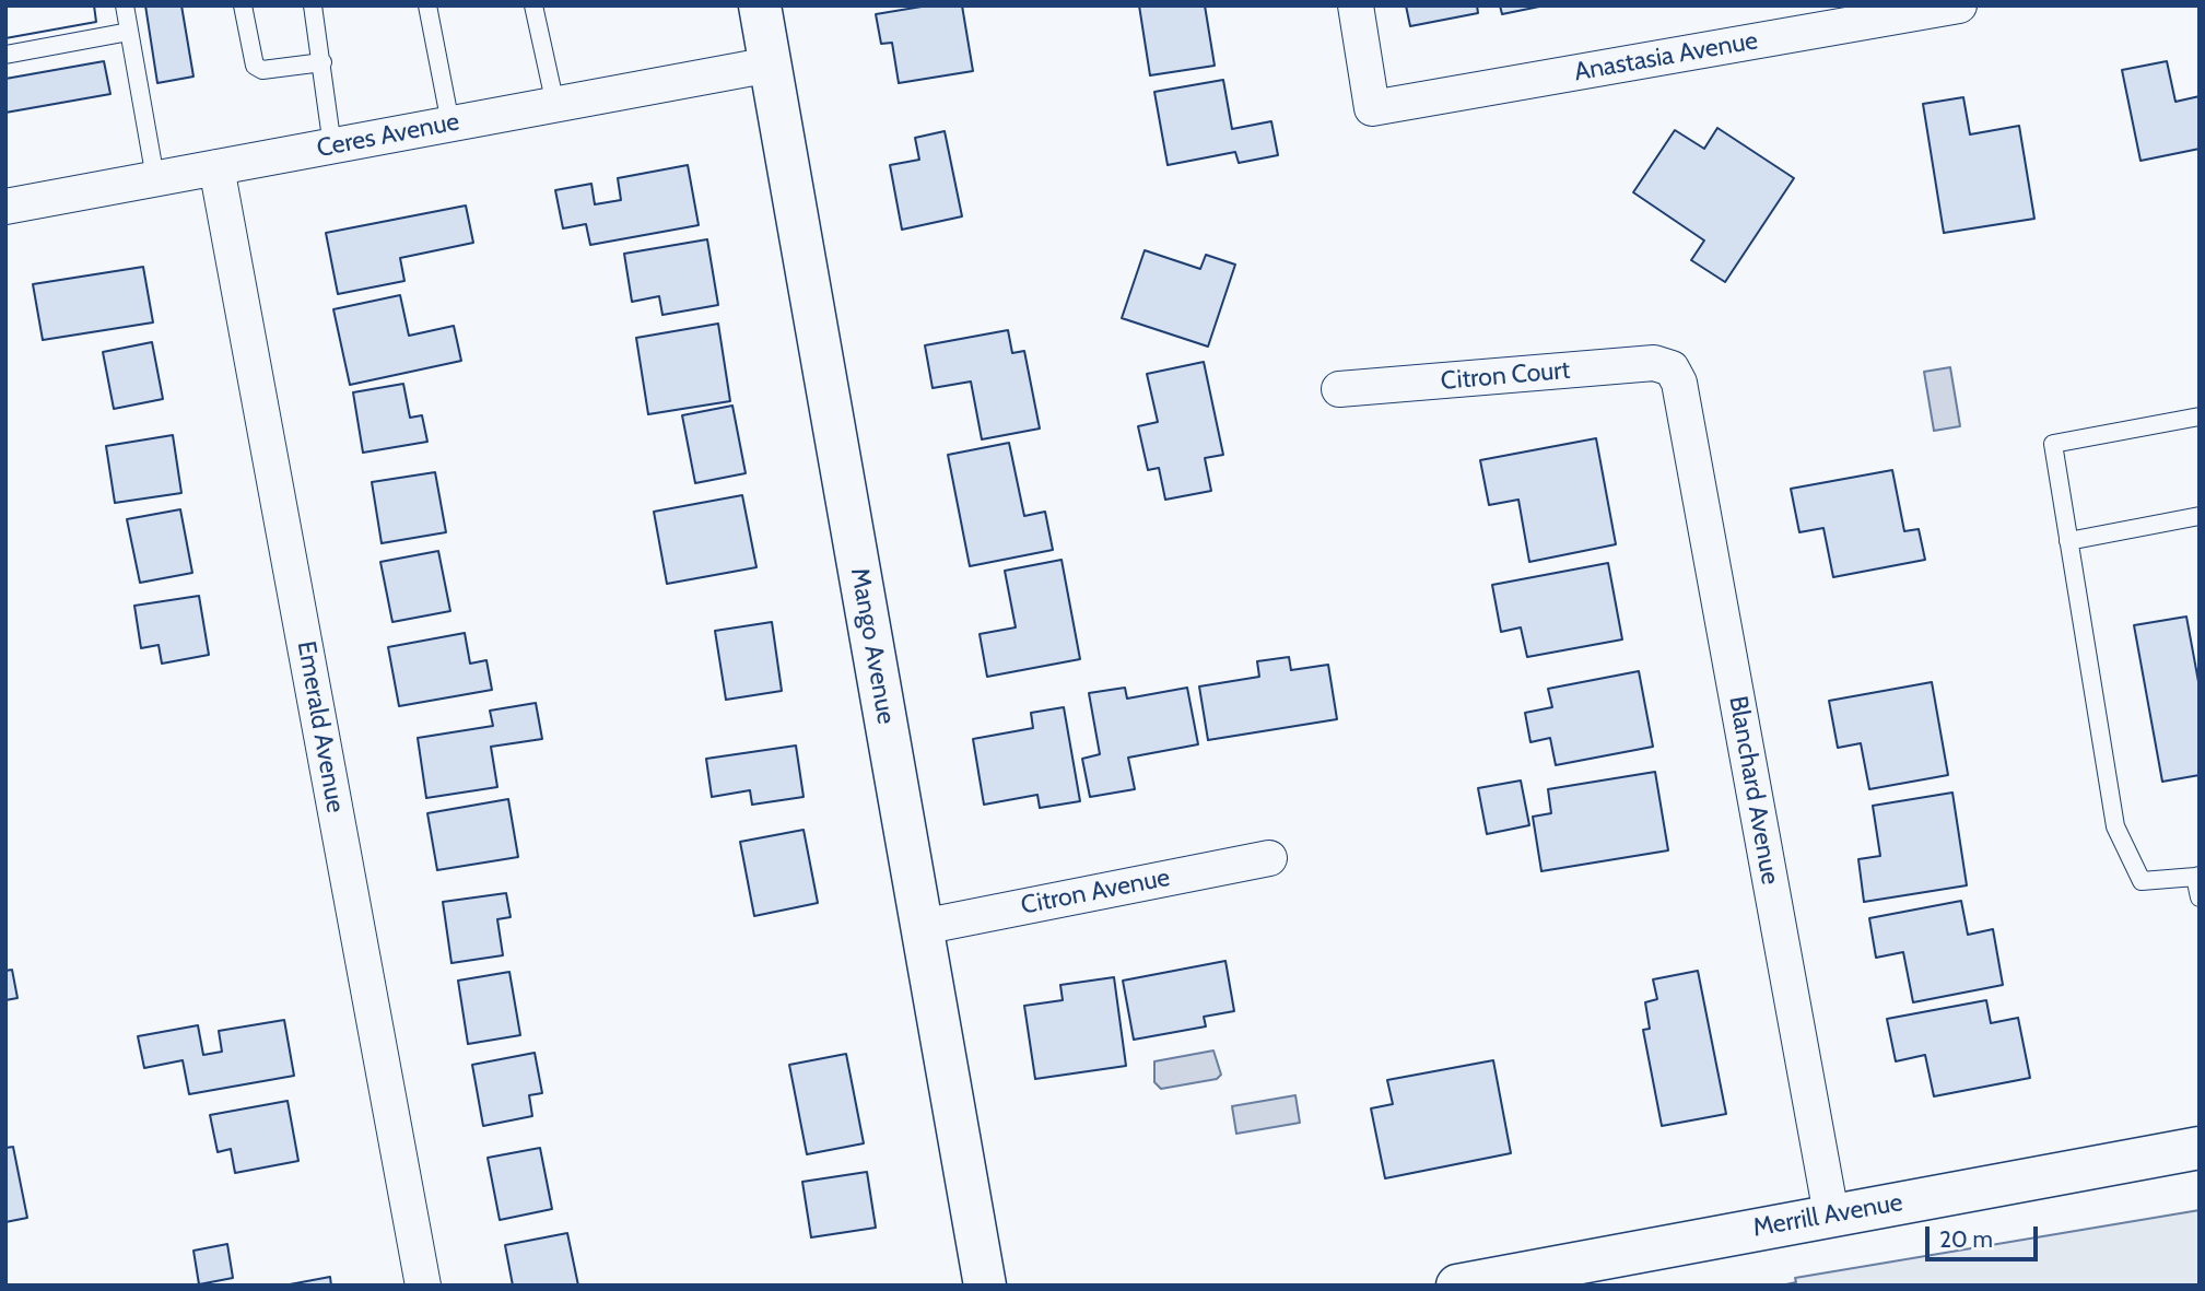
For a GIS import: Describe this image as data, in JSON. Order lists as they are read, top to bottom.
{
  "streets": {
    "street": [
      "Anastasia Avenue",
      "Ceres Avenue",
      "Citron Court",
      "Mango Avenue",
      "Emerald Avenue",
      "Blanchard Avenue",
      "Citron Avenue",
      "Merrill Avenue"
    ]
  },
  "crossings": [
    ["Ceres Avenue", "Mango Avenue"],
    ["Ceres Avenue", "Emerald Avenue"],
    ["Citron Court", "Blanchard Avenue"],
    ["Mango Avenue", "Citron Avenue"],
    ["Blanchard Avenue", "Merrill Avenue"]
  ],
  "scale_bar": "20 m"
}
